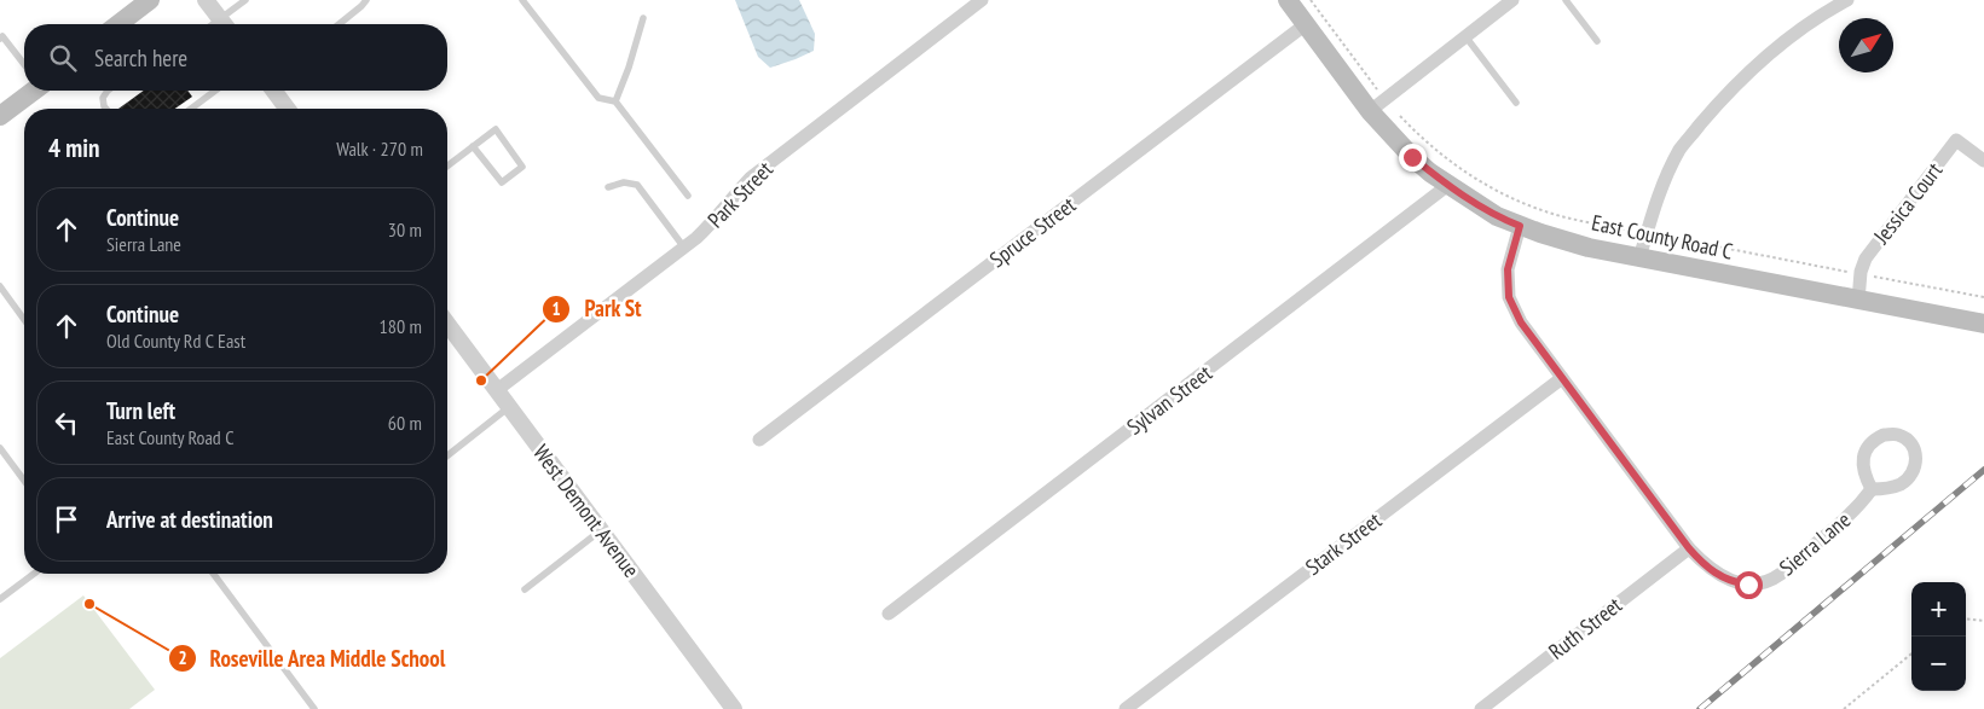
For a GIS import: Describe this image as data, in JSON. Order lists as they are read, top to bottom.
{
  "streets": {
    "main road": ["East County Road C"],
    "street": [
      "Park Street",
      "Jessica Court",
      "Spruce Street",
      "Sylvan Street",
      "West Demont Avenue",
      "Stark Street",
      "Sierra Lane",
      "Ruth Street"
    ]
  },
  "crossings": [
    ["Park Street", "West Demont Avenue"],
    ["Jessica Court", "East County Road C"],
    ["Spruce Street", "East County Road C"],
    ["East County Road C", "Sylvan Street"],
    ["East County Road C", "Sierra Lane"],
    ["Stark Street", "Sierra Lane"],
    ["Sierra Lane", "Ruth Street"]
  ],
  "places": ["Park St", "Roseville Area Middle School"],
  "north": "top right",
  "page": {
    "search": "Search here",
    "heading": ["4 min", "Walk · 270 m"],
    "list": [
      ["Continue", "Sierra Lane", "30 m"],
      ["Continue", "Old County Rd C East", "180 m"],
      ["Turn left", "East County Road C", "60 m"],
      "Arrive at destination"
    ],
    "map_buttons": ["+", "−"]
  }
}
